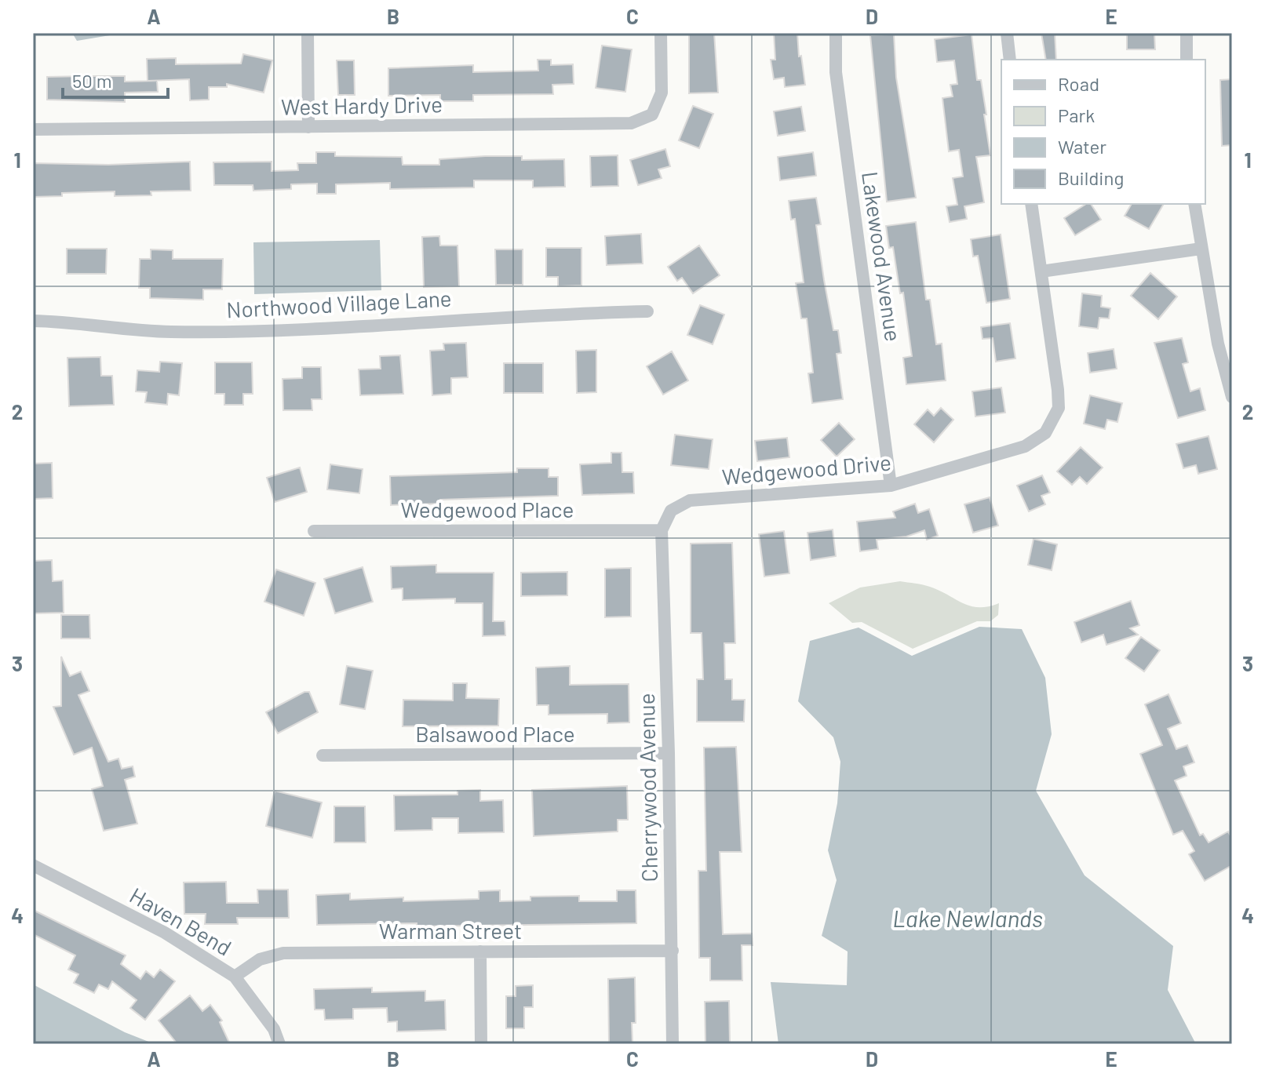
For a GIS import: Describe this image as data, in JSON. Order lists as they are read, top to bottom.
{
  "streets": {
    "street": [
      "West Hardy Drive",
      "Lakewood Avenue",
      "Northwood Village Lane",
      "Wedgewood Drive",
      "Wedgewood Place",
      "Balsawood Place",
      "Cherrywood Avenue",
      "Haven Bend",
      "Warman Street"
    ]
  },
  "crossings": [
    ["Lakewood Avenue", "Wedgewood Drive"],
    ["Wedgewood Drive", "Wedgewood Place"],
    ["Wedgewood Drive", "Cherrywood Avenue"],
    ["Wedgewood Place", "Cherrywood Avenue"],
    ["Balsawood Place", "Cherrywood Avenue"],
    ["Cherrywood Avenue", "Warman Street"],
    ["Haven Bend", "Warman Street"]
  ],
  "water": ["Lake Newlands"],
  "legend": [
    "Road",
    "Park",
    "Water",
    "Building"
  ],
  "scale_bar": "50 m",
  "grid": {
    "columns": [
      "A",
      "B",
      "C",
      "D",
      "E"
    ],
    "rows": [
      "1",
      "2",
      "3",
      "4"
    ]
  }
}
